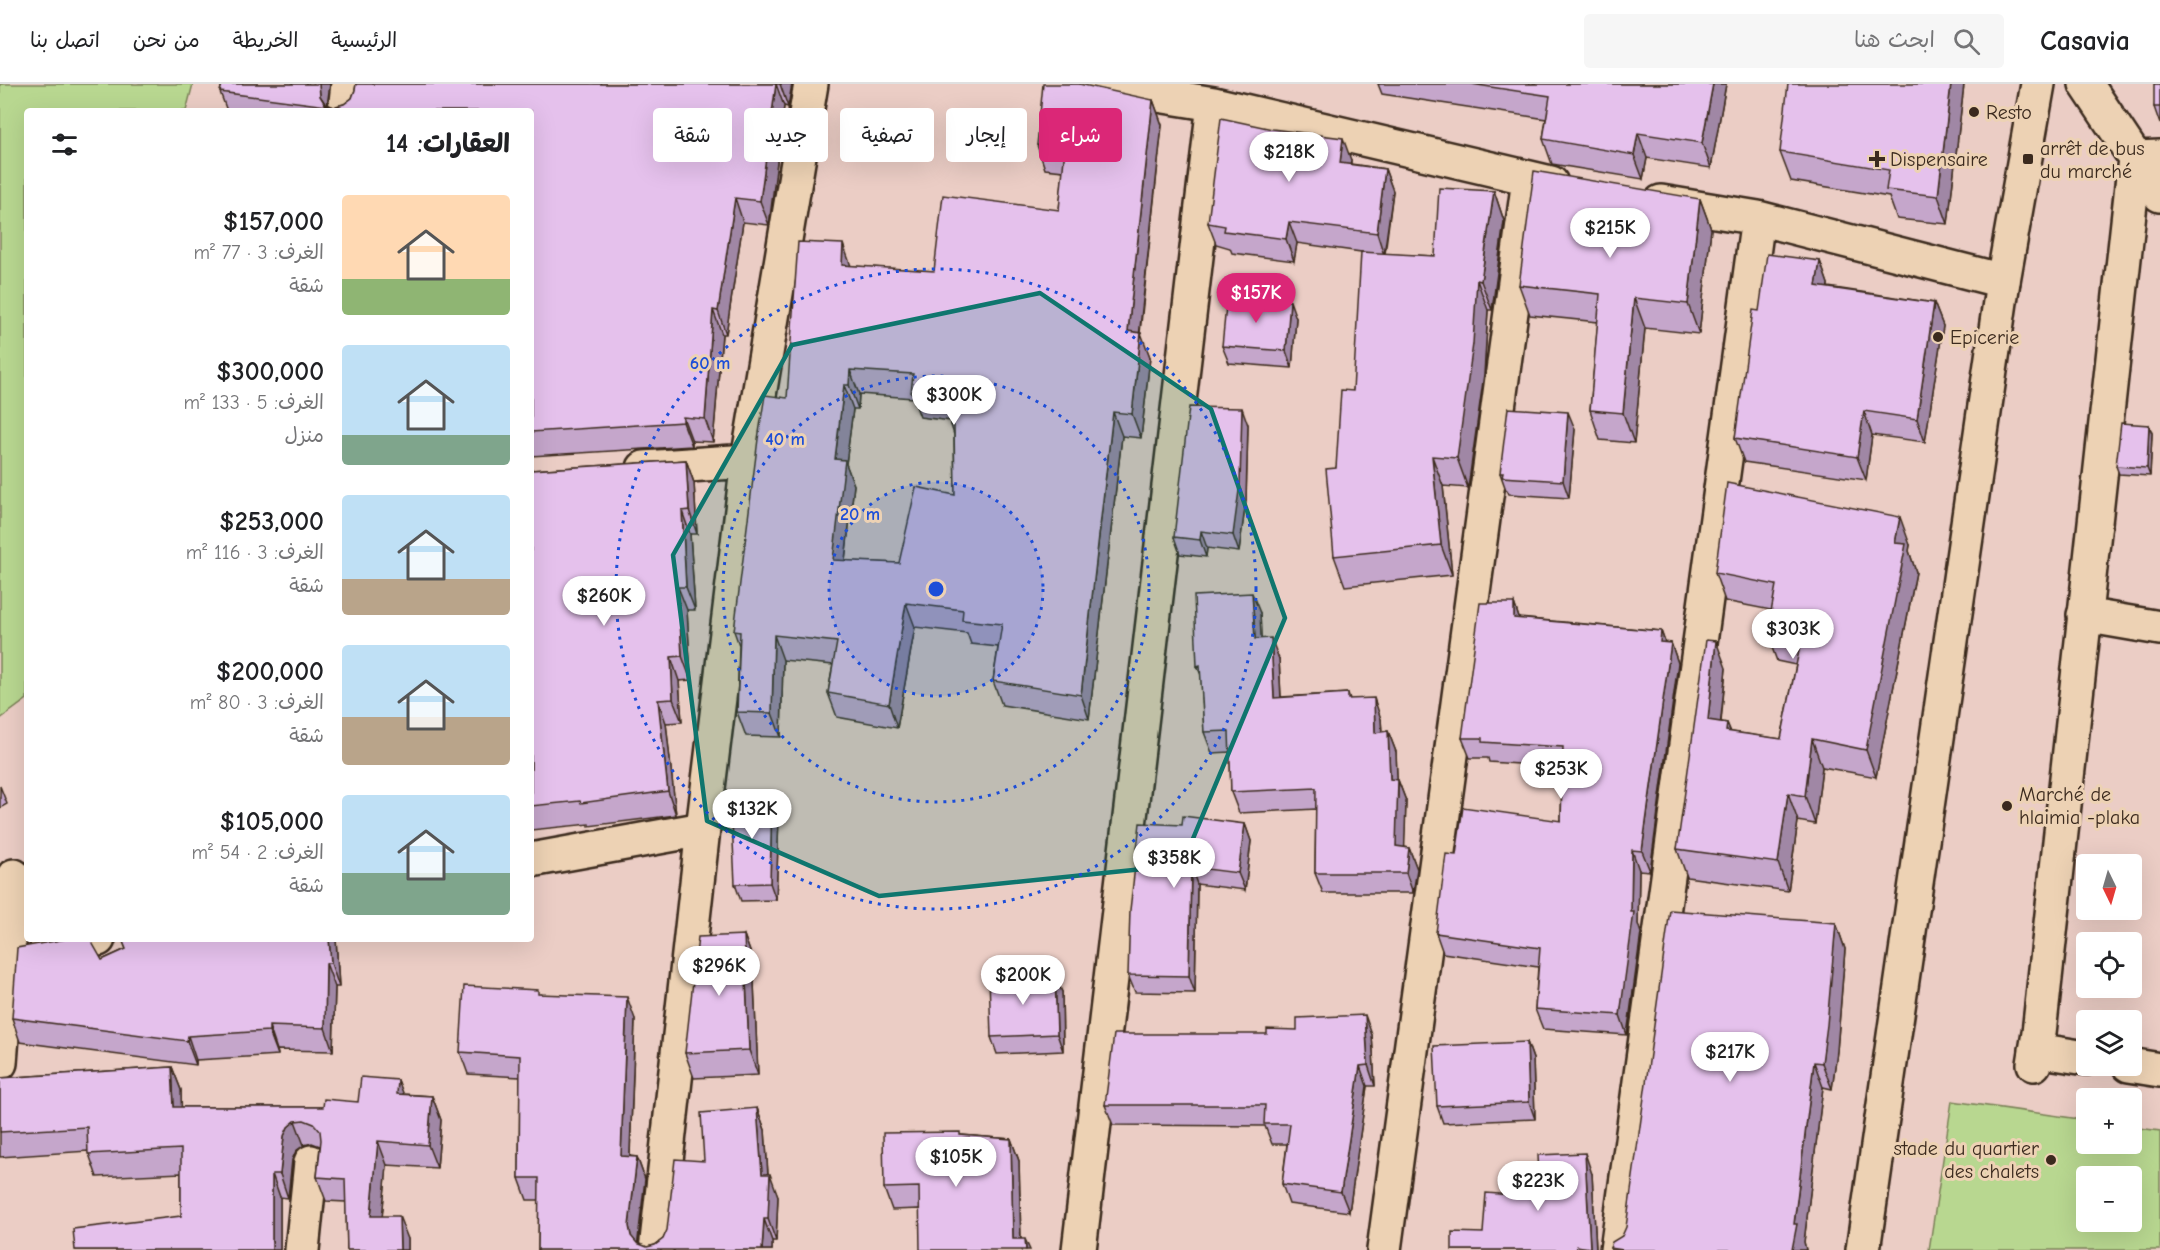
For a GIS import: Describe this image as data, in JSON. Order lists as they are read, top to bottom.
{
  "places": {
    "other": [
      "Resto",
      "Epicerie",
      "Marché de hlaimia -plaka",
      "stade du quartier des chalets"
    ],
    "health": ["Dispensaire"],
    "transit": ["arrêt de bus du marché"]
  },
  "north": "bottom",
  "page": {
    "header": "Casavia",
    "search": "ابحث هنا",
    "nav": [
      "الرئيسية",
      "الخريطة",
      "من نحن",
      "اتصل بنا"
    ],
    "chip": [
      "شراء",
      "إيجار",
      "تصفية",
      "جديد",
      "شقة"
    ],
    "heading": "العقارات: 14",
    "price": [
      "$218K",
      "$215K",
      "$157K",
      "$300K",
      "$260K",
      "$303K",
      "$253K",
      "$132K",
      "$358K",
      "$296K",
      "$200K",
      "$217K",
      "$105K",
      "$223K"
    ],
    "list": [
      {
        "name": "$157,000",
        "note": "الغرف: 3 · 77 m² · شقة"
      },
      {
        "name": "$300,000",
        "note": "الغرف: 5 · 133 m² · منزل"
      },
      {
        "name": "$253,000",
        "note": "الغرف: 3 · 116 m² · شقة"
      },
      {
        "name": "$200,000",
        "note": "الغرف: 3 · 80 m² · شقة"
      },
      {
        "name": "$105,000",
        "note": "الغرف: 2 · 54 m² · شقة"
      }
    ],
    "map_buttons": ["+", "−"]
  },
  "rings": ["60 m", "40 m", "20 m"]
}
